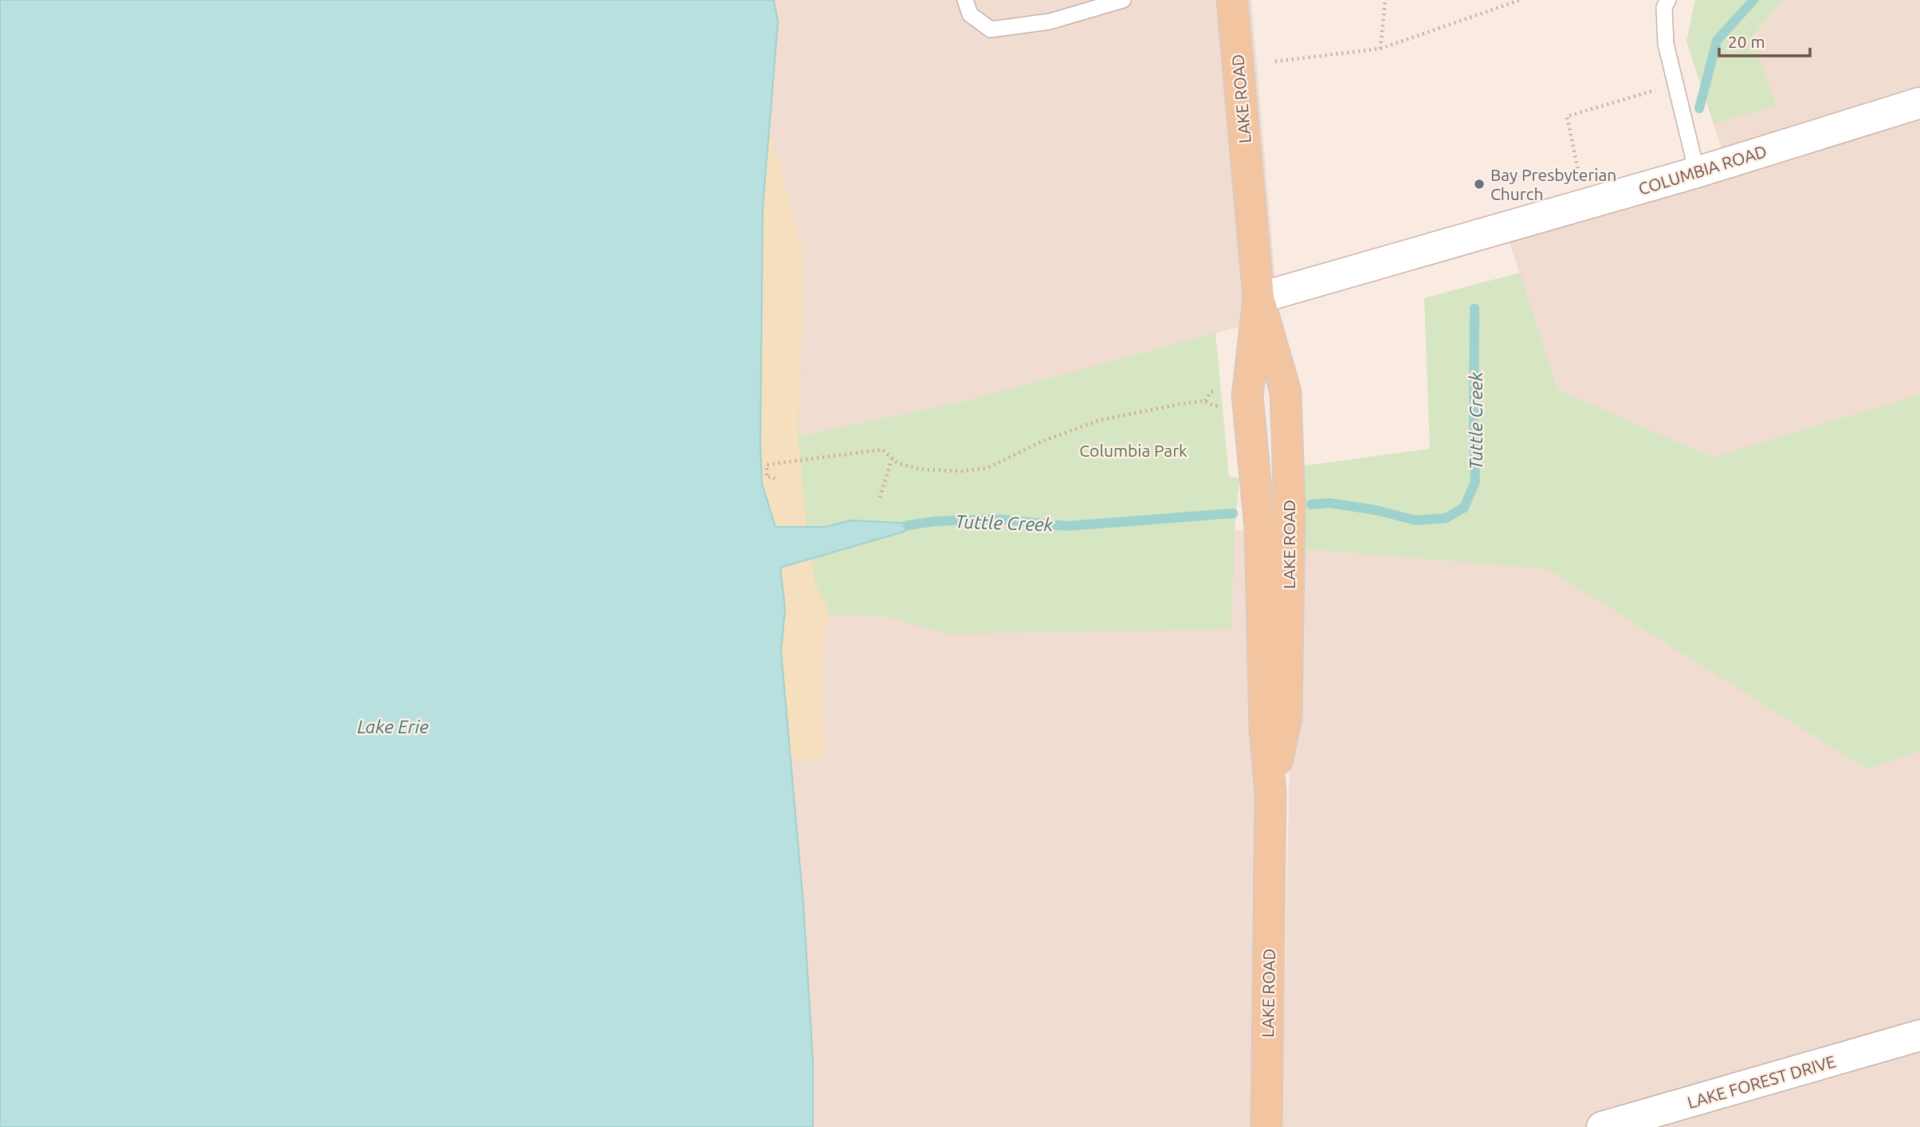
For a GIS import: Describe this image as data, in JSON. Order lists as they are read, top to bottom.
{
  "streets": {
    "main road": ["LAKE ROAD", "COLUMBIA ROAD", "LAKE FOREST DRIVE"]
  },
  "crossings": [
    ["LAKE ROAD", "COLUMBIA ROAD"]
  ],
  "water": ["Tuttle Creek", "Lake Erie"],
  "parks": ["Columbia Park"],
  "places": ["Bay Presbyterian Church"],
  "scale_bar": "20 m"
}
